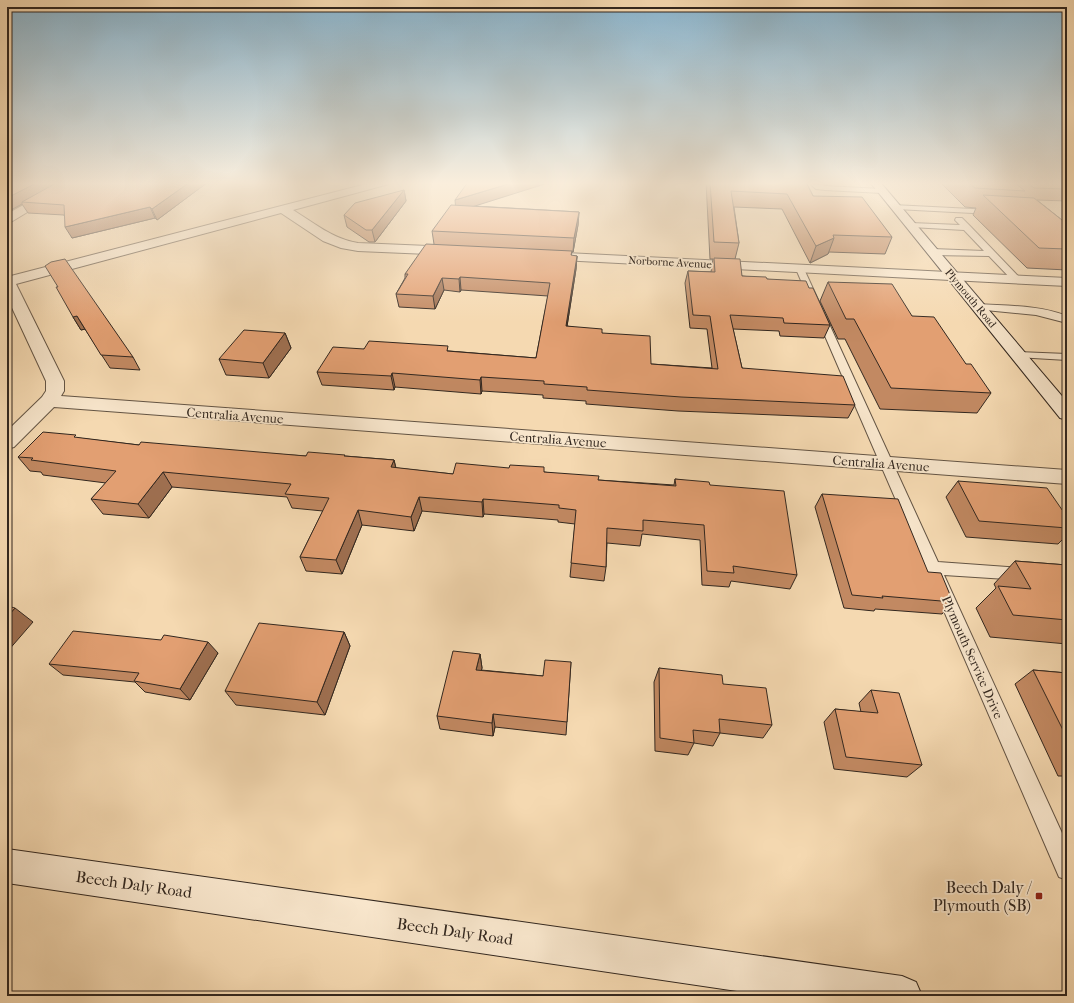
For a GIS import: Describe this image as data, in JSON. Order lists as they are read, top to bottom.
{
  "streets": {
    "street": [
      "Norborne Avenue",
      "Plymouth Road",
      "Centralia Avenue",
      "Beech Daly Road"
    ],
    "lane": ["Plymouth Service Drive"]
  },
  "crossings": [
    ["Norborne Avenue", "Plymouth Road"],
    ["Norborne Avenue", "Plymouth Service Drive"],
    ["Centralia Avenue", "Plymouth Service Drive"]
  ],
  "places": {
    "transit": ["Beech Daly / Plymouth (SB)"]
  }
}
